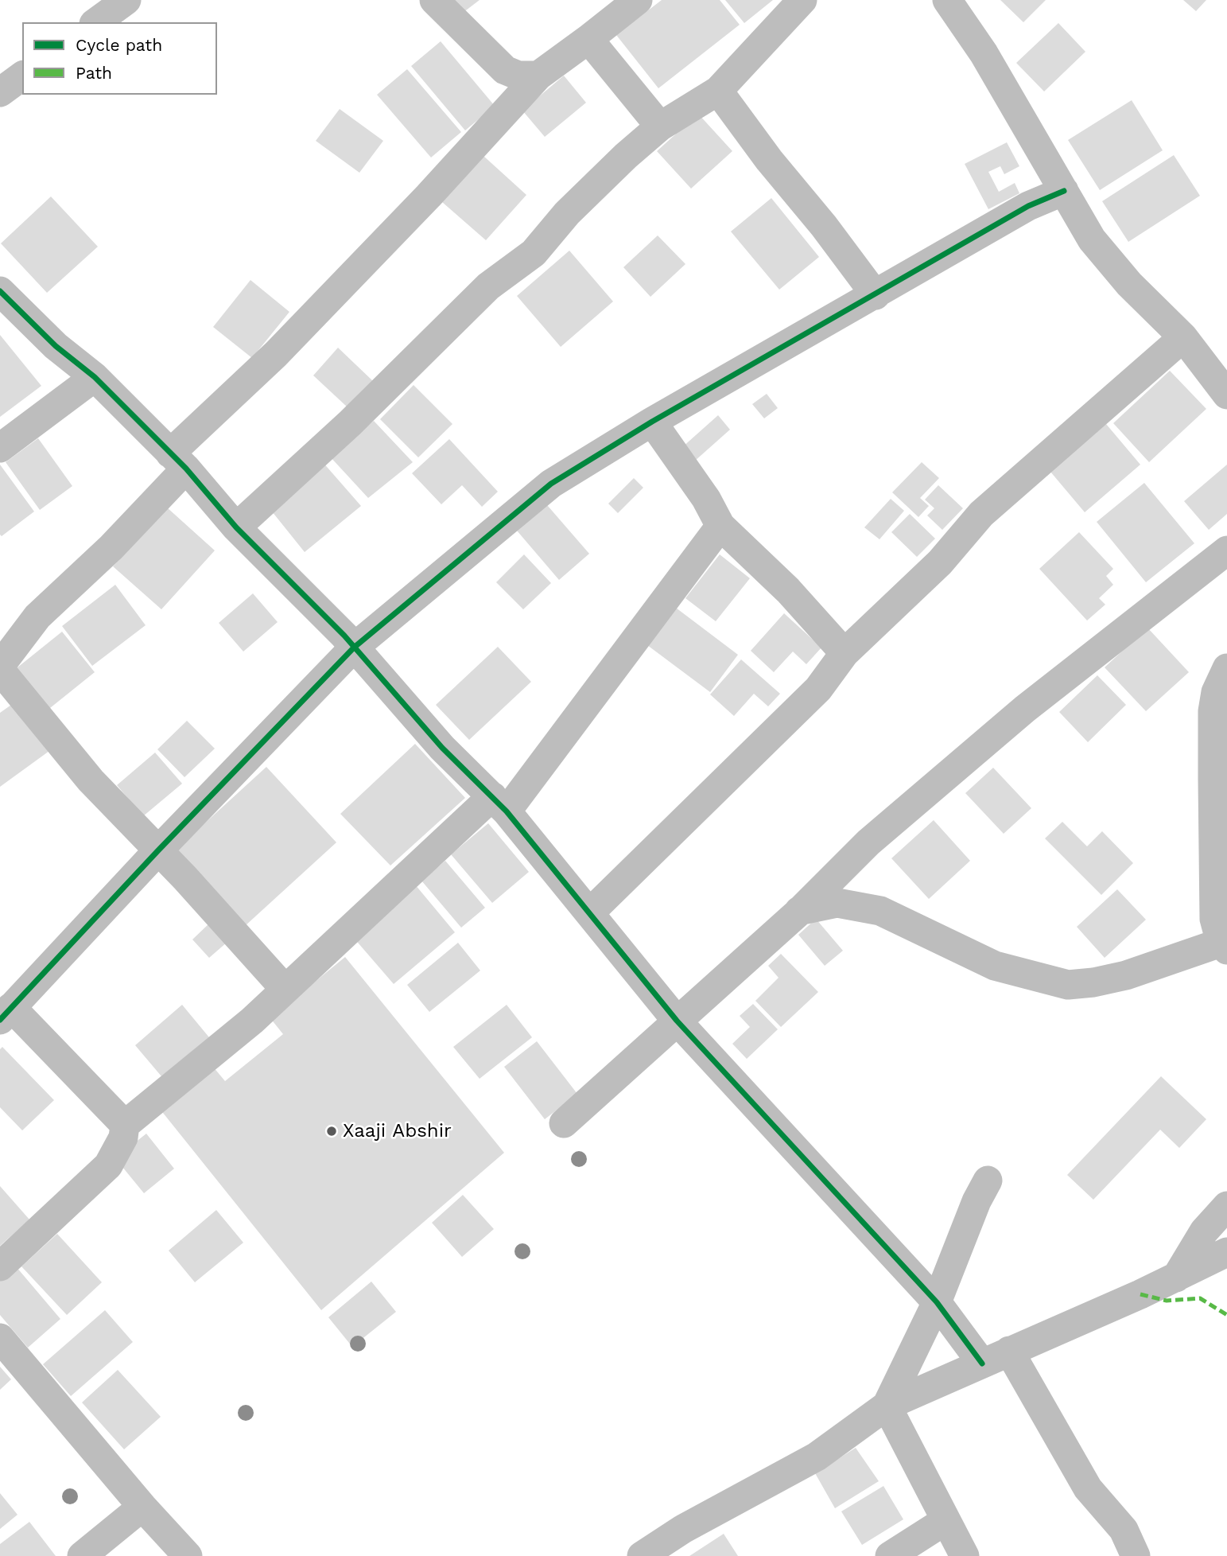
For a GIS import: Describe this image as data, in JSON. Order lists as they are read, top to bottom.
{
  "places": ["Xaaji Abshir"],
  "legend": ["Cycle path", "Path"]
}
